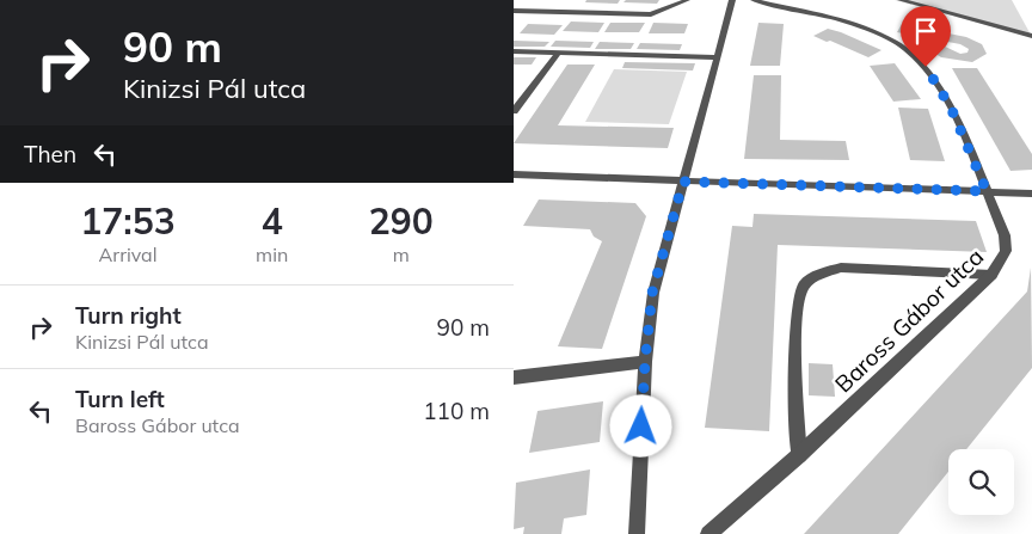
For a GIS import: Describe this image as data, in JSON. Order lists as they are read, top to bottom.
{
  "streets": {
    "street": ["Baross Gábor utca"]
  },
  "page": {
    "turn": ["90 m", "Kinizsi Pál utca"],
    "then": "Then",
    "eta": [
      "17:53",
      "Arrival",
      "4",
      "min",
      "290",
      "m"
    ],
    "list": [
      {
        "name": "Turn right",
        "note": "Kinizsi Pál utca",
        "value": "90 m"
      },
      {
        "name": "Turn left",
        "note": "Baross Gábor utca",
        "value": "110 m"
      }
    ]
  }
}
